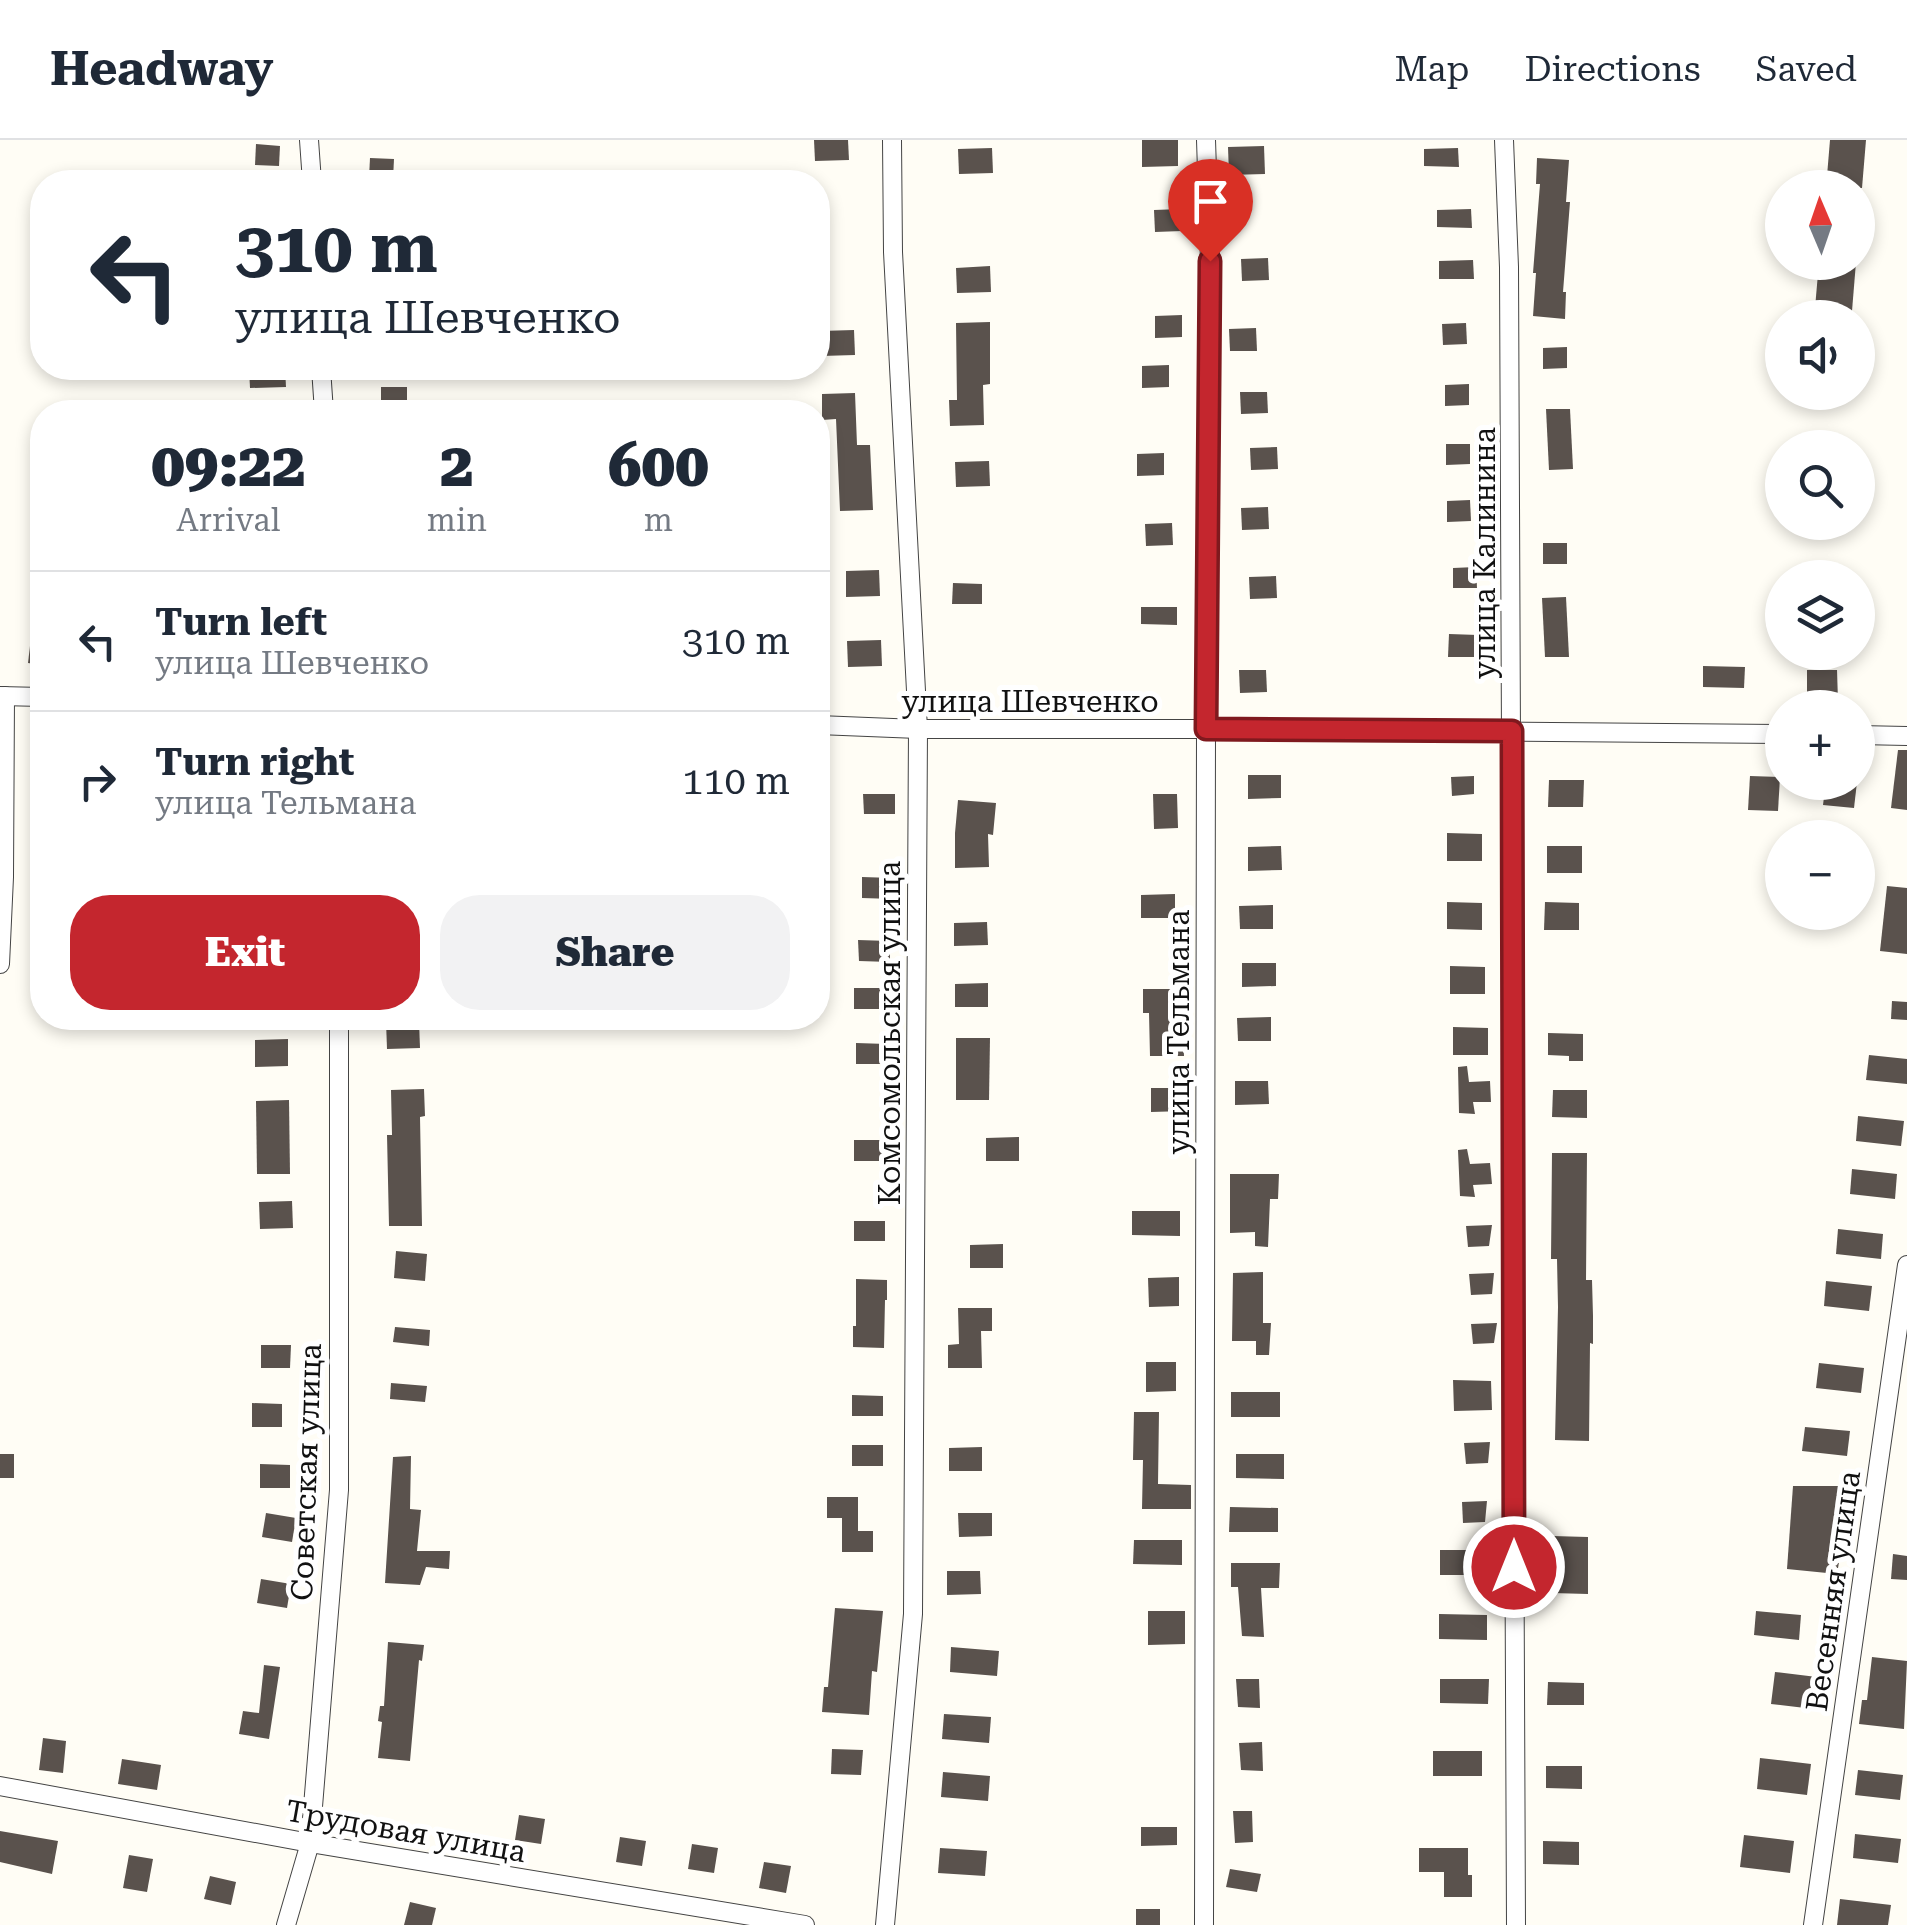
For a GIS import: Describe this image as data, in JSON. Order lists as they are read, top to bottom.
{
  "streets": {
    "street": [
      "улица Калинина",
      "улица Шевченко",
      "улица Тельмана",
      "Комсомольская улица",
      "Советская улица",
      "Весенняя улица",
      "Трудовая улица"
    ]
  },
  "crossings": [
    ["улица Калинина", "улица Шевченко"],
    ["улица Шевченко", "улица Тельмана"],
    ["улица Шевченко", "Комсомольская улица"],
    ["Советская улица", "Трудовая улица"]
  ],
  "north": "top",
  "page": {
    "header": "Headway",
    "nav": ["Map", "Directions", "Saved"],
    "map_buttons": ["+", "−"],
    "turn": ["310 m", "улица Шевченко"],
    "eta": [
      "09:22",
      "Arrival",
      "2",
      "min",
      "600",
      "m"
    ],
    "list": [
      {
        "name": "Turn left",
        "note": "улица Шевченко",
        "value": "310 m"
      },
      {
        "name": "Turn right",
        "note": "улица Тельмана",
        "value": "110 m"
      }
    ],
    "buttons": ["Exit", "Share"]
  }
}
